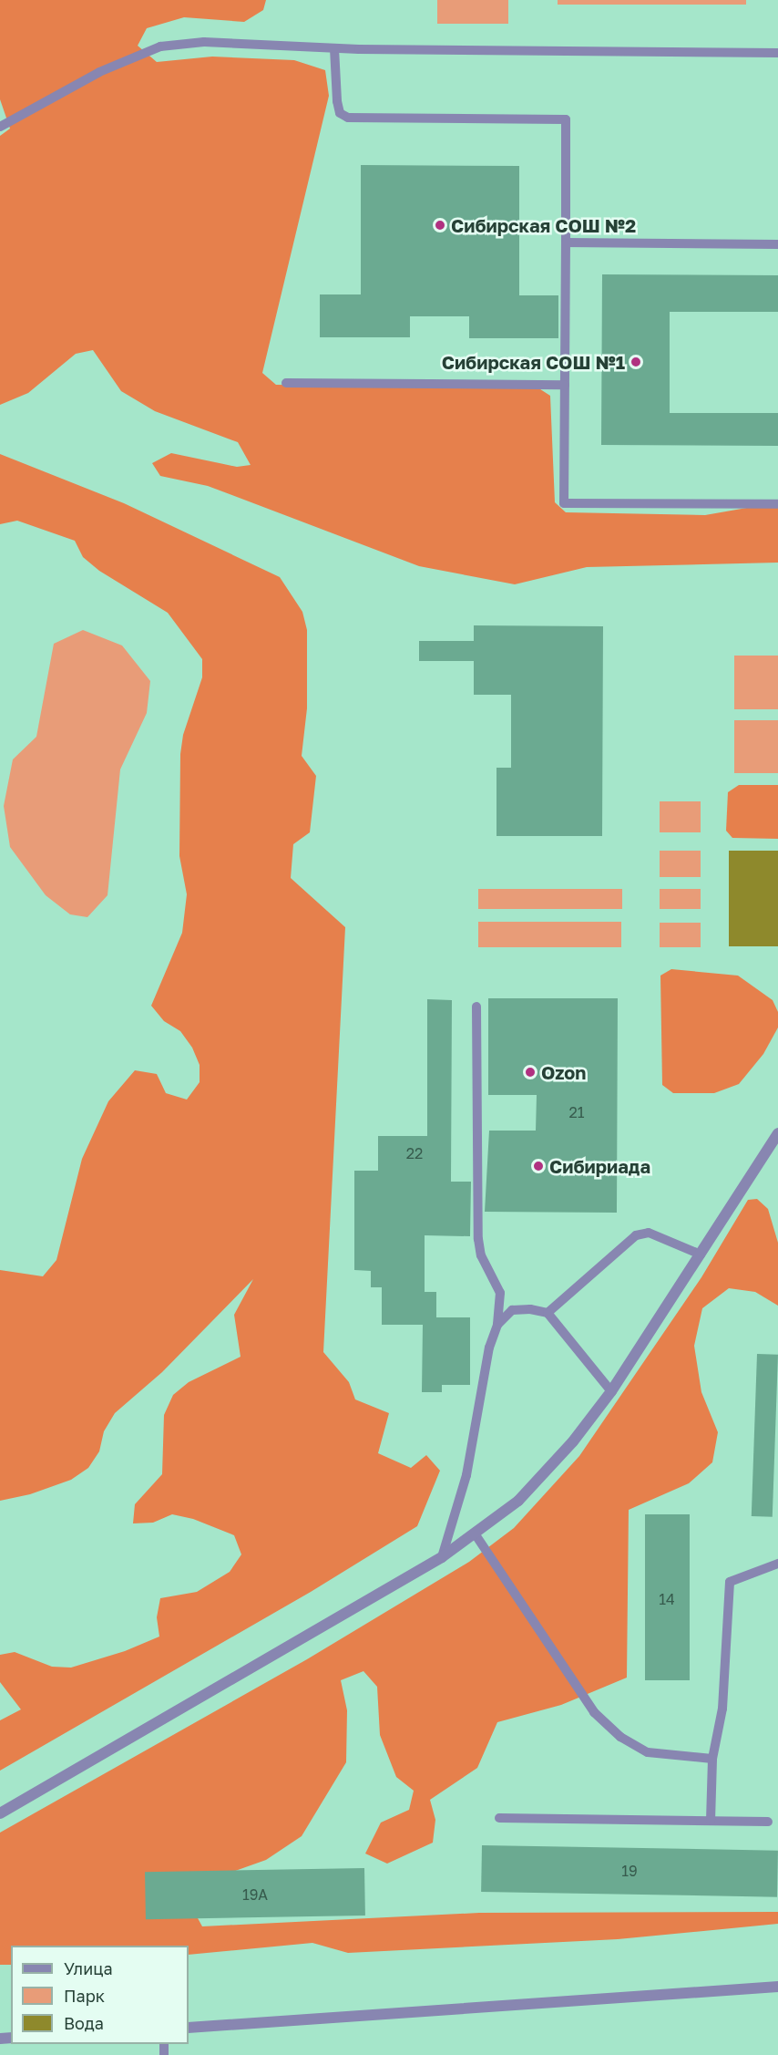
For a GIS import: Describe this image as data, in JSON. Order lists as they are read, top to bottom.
{
  "places": [
    "Сибирская СОШ №2",
    "Сибирская СОШ №1",
    "Ozon",
    "Сибириада"
  ],
  "house_numbers": [
    "21",
    "22",
    "14",
    "19",
    "19А"
  ],
  "legend": ["Улица", "Парк", "Вода"]
}
